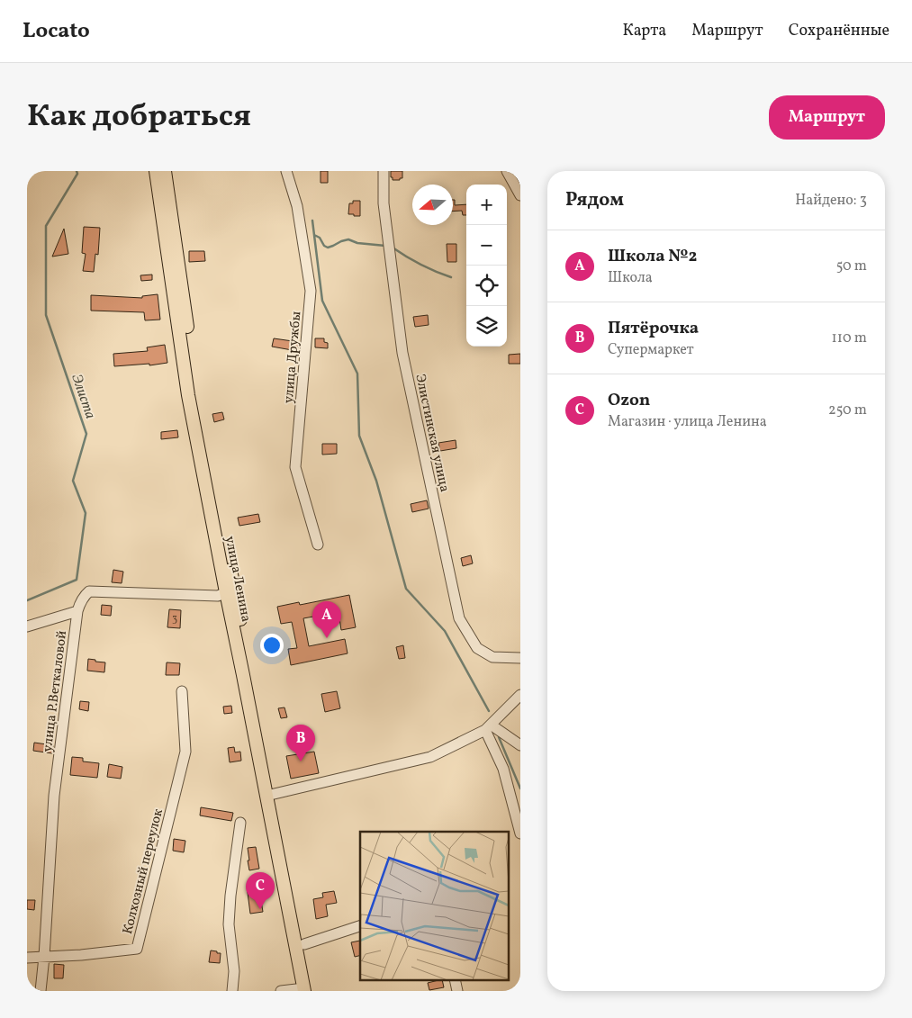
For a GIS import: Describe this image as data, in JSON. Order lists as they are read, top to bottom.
{
  "streets": {
    "main road": ["улица Ленина"],
    "street": [
      "улица Дружбы",
      "Элистинская улица",
      "улица Р.Веткаловой",
      "Колхозный переулок"
    ]
  },
  "crossings": [
    ["улица Р.Веткаловой", "Колхозный переулок"]
  ],
  "water": ["Элиста"],
  "house_numbers": ["3"],
  "north": "left",
  "page": {
    "header": "Locato",
    "nav": ["Карта", "Маршрут", "Сохранённые"],
    "title": "Как добраться",
    "buttons": "Маршрут",
    "heading": ["Рядом", "Найдено: 3"],
    "map_buttons": ["+", "−"],
    "list": [
      {
        "mark": "A",
        "name": "Школа №2",
        "note": "Школа",
        "value": "50 m"
      },
      {
        "mark": "B",
        "name": "Пятёрочка",
        "note": "Супермаркет",
        "value": "110 m"
      },
      {
        "mark": "C",
        "name": "Ozon",
        "note": "Магазин · улица Ленина",
        "value": "250 m"
      }
    ],
    "pins": ["A", "B", "C"]
  }
}
